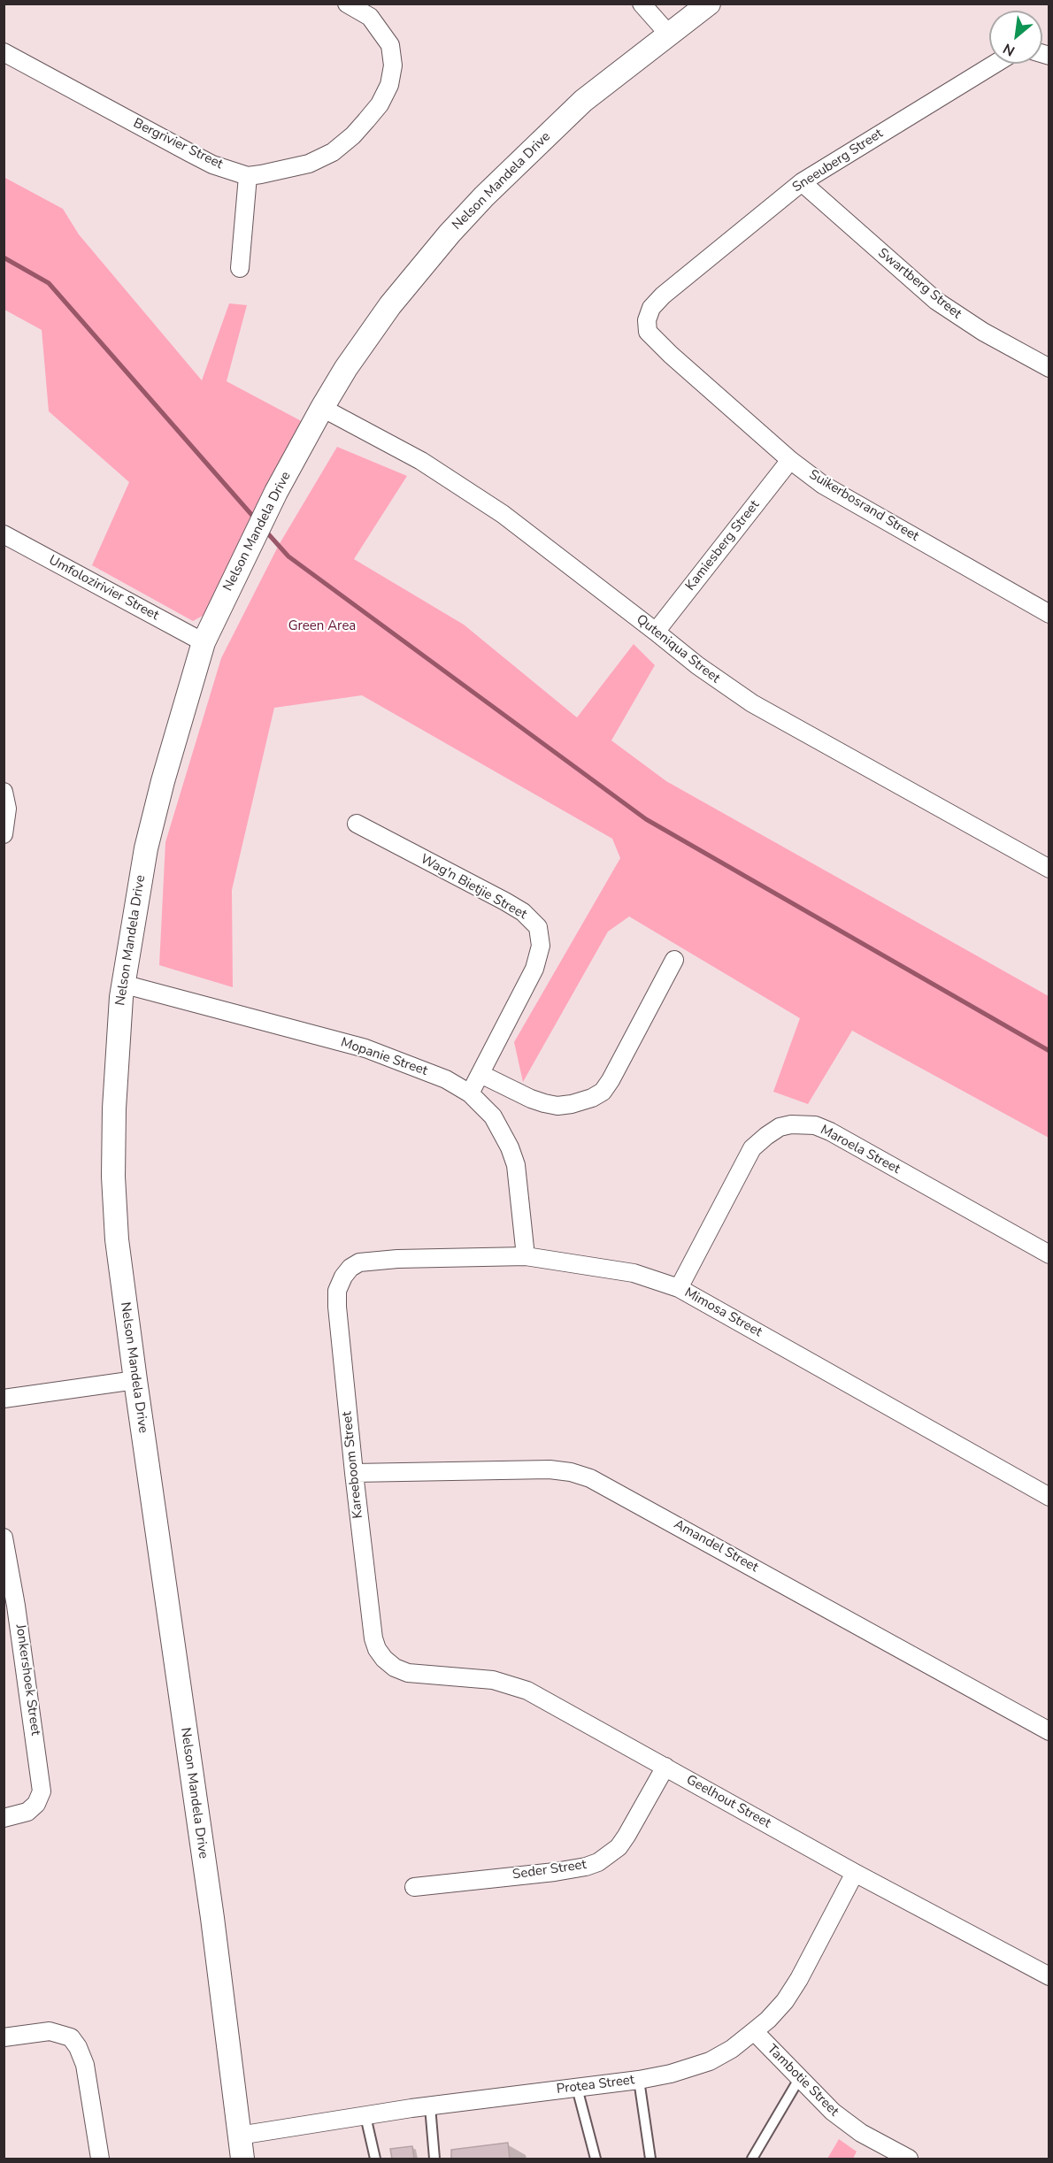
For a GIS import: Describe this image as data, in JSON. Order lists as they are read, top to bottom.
{
  "streets": {
    "street": [
      "Bergrivier Street",
      "Sneeuberg Street",
      "Nelson Mandela Drive",
      "Swartberg Street",
      "Suikerbosrand Street",
      "Kamiesberg Street",
      "Umfolozirivier Street",
      "Quteniqua Street",
      "Wag'n Bietjie Street",
      "Mopanie Street",
      "Maroela Street",
      "Mimosa Street",
      "Kareeboom Street",
      "Amandel Street",
      "Jonkershoek Street",
      "Geelhout Street",
      "Seder Street",
      "Tambotie Street",
      "Protea Street"
    ]
  },
  "crossings": [
    ["Sneeuberg Street", "Swartberg Street"],
    ["Sneeuberg Street", "Suikerbosrand Street"],
    ["Nelson Mandela Drive", "Umfolozirivier Street"],
    ["Nelson Mandela Drive", "Quteniqua Street"],
    ["Nelson Mandela Drive", "Mopanie Street"],
    ["Nelson Mandela Drive", "Protea Street"],
    ["Suikerbosrand Street", "Kamiesberg Street"],
    ["Kamiesberg Street", "Quteniqua Street"],
    ["Wag'n Bietjie Street", "Mopanie Street"],
    ["Mopanie Street", "Mimosa Street"],
    ["Maroela Street", "Mimosa Street"],
    ["Mimosa Street", "Kareeboom Street"],
    ["Kareeboom Street", "Amandel Street"],
    ["Kareeboom Street", "Geelhout Street"],
    ["Geelhout Street", "Seder Street"],
    ["Geelhout Street", "Protea Street"],
    ["Tambotie Street", "Protea Street"]
  ],
  "parks": ["Green Area"],
  "north": "bottom left"
}
